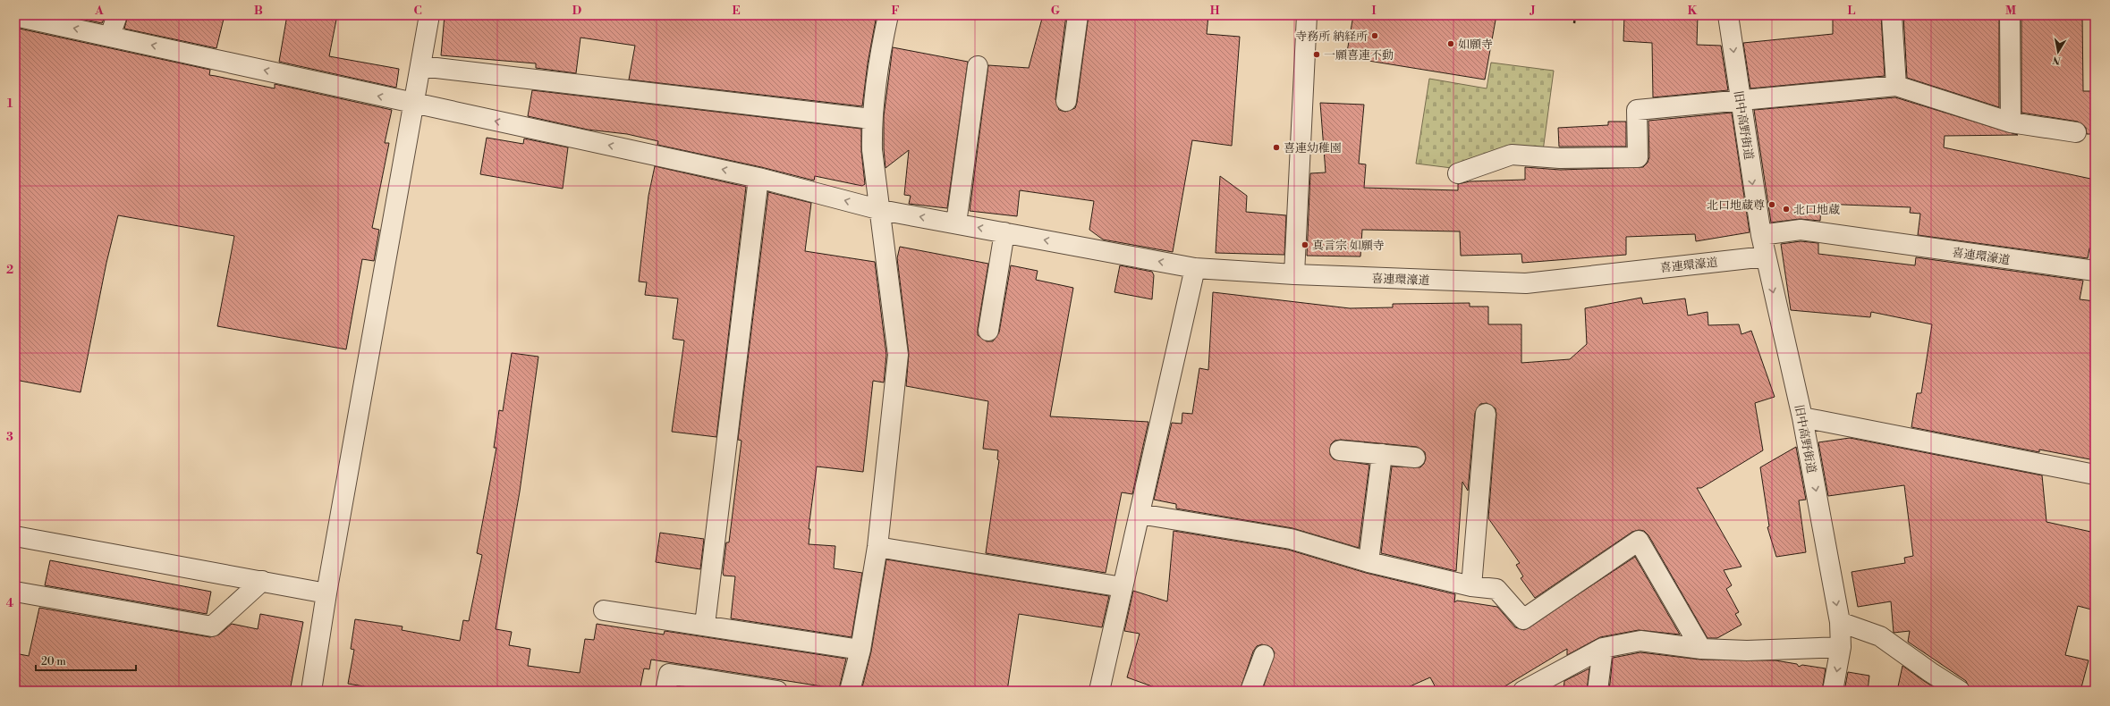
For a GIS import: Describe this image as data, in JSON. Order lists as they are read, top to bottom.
{
  "streets": {
    "street": ["旧中高野街道", "喜連環濠道"]
  },
  "crossings": [
    ["旧中高野街道", "喜連環濠道"]
  ],
  "one_way": ["旧中高野街道"],
  "places": [
    "寺務所 納経所",
    "如願寺",
    "一願喜連不動",
    "喜連幼稚園",
    "北口地蔵尊",
    "北口地蔵",
    "真言宗 如願寺"
  ],
  "scale_bar": "20 m",
  "north": "bottom",
  "grid": {
    "columns": [
      "A",
      "B",
      "C",
      "D",
      "E",
      "F",
      "G",
      "H",
      "I",
      "J",
      "K",
      "L",
      "M"
    ],
    "rows": [
      "1",
      "2",
      "3",
      "4"
    ]
  }
}
